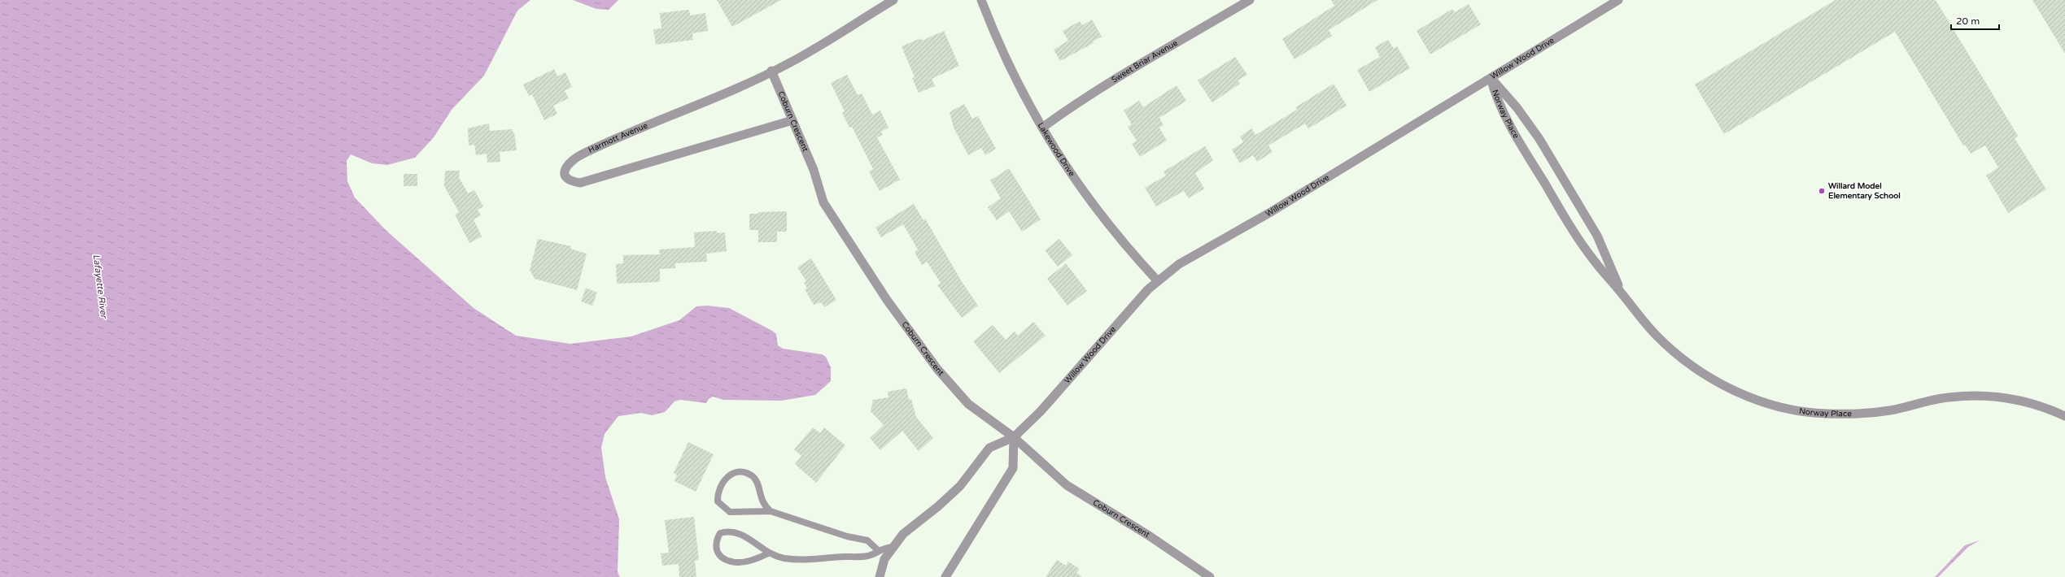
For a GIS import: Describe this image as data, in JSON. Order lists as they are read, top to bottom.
{
  "streets": {
    "street": [
      "Willow Wood Drive",
      "Sweet Briar Avenue",
      "Norway Place",
      "Coburn Crescent",
      "Harmott Avenue",
      "Lakewood Drive"
    ]
  },
  "crossings": [
    ["Willow Wood Drive", "Norway Place"],
    ["Willow Wood Drive", "Coburn Crescent"],
    ["Willow Wood Drive", "Lakewood Drive"],
    ["Sweet Briar Avenue", "Lakewood Drive"],
    ["Coburn Crescent", "Harmott Avenue"]
  ],
  "water": ["Lafayette River"],
  "places": ["Willard Model Elementary School"],
  "scale_bar": "20 m"
}
